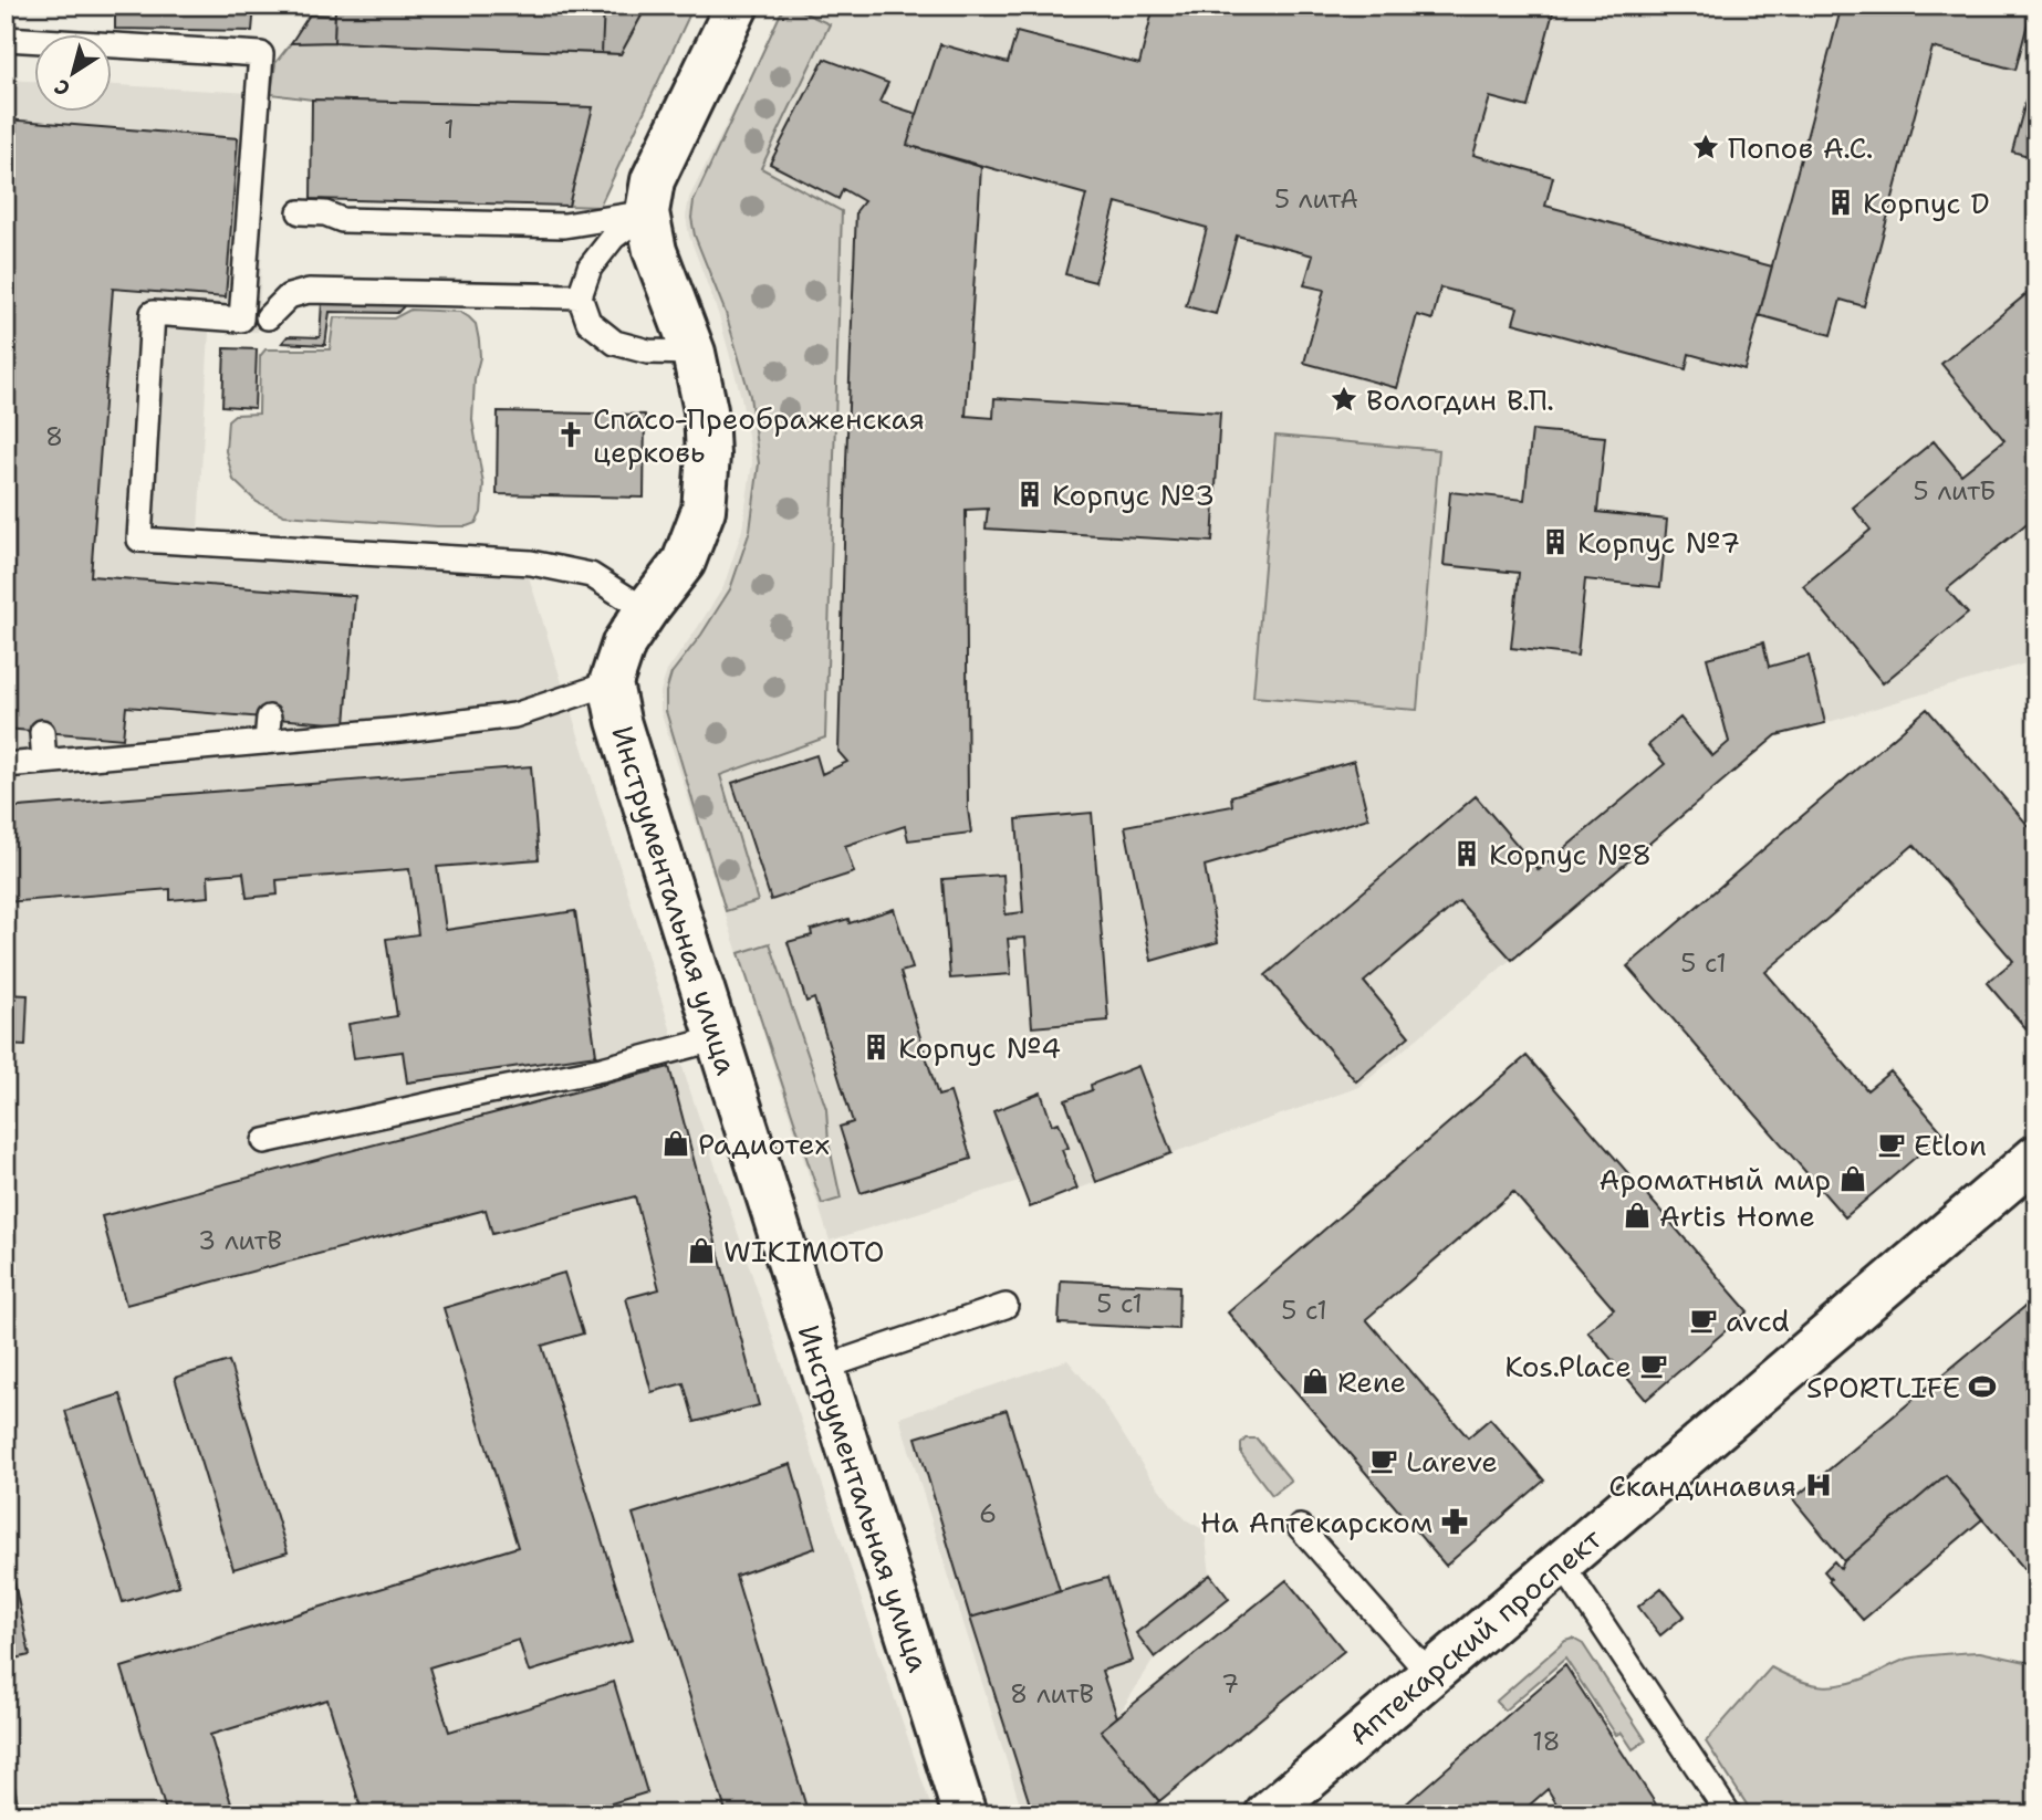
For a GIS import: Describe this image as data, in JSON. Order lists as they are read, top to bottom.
{
  "streets": {
    "street": ["Инструментальная улица", "Аптекарский проспект"]
  },
  "places": {
    "place": ["Попов А.С.", "Вологдин В.П."],
    "building": [
      "Корпус D",
      "Корпус №3",
      "Корпус №7",
      "Корпус №8",
      "Корпус №4"
    ],
    "church": ["Спасо-Преображенская церковь"],
    "shop": [
      "Радиотех",
      "Ароматный мир",
      "Artis Home",
      "WIKIMOTO",
      "Rene"
    ],
    "cafe": [
      "Etlon",
      "avcd",
      "Kos.Place",
      "Lareve"
    ],
    "sports": ["SPORTLIFE"],
    "hospital": ["Скандинавия"],
    "pharmacy": ["На Аптекарском"]
  },
  "house_numbers": [
    "1",
    "5 литА",
    "8",
    "5 литБ",
    "5 с1",
    "3 литВ",
    "5 с1",
    "5 с1",
    "6",
    "7",
    "8 литВ",
    "18"
  ],
  "north": "bottom left"
}
